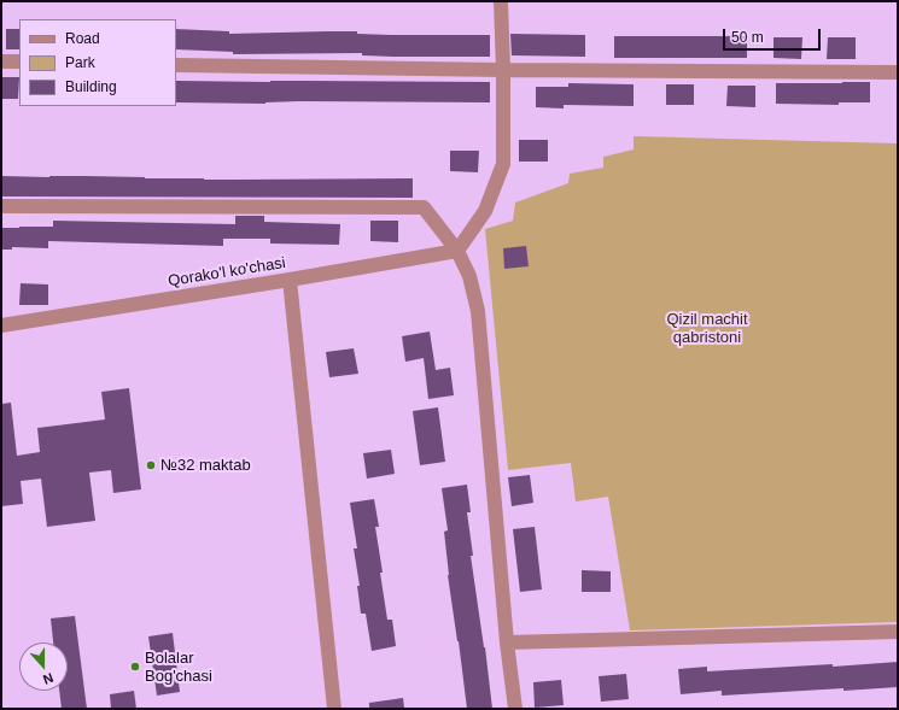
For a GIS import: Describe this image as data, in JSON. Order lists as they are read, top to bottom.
{
  "streets": {
    "street": ["Qorako'l ko'chasi"]
  },
  "parks": ["Qizil machit qabristoni"],
  "places": ["№32 maktab", "Bolalar Bog'chasi"],
  "legend": ["Road", "Park", "Building"],
  "scale_bar": "50 m",
  "north": "bottom"
}
